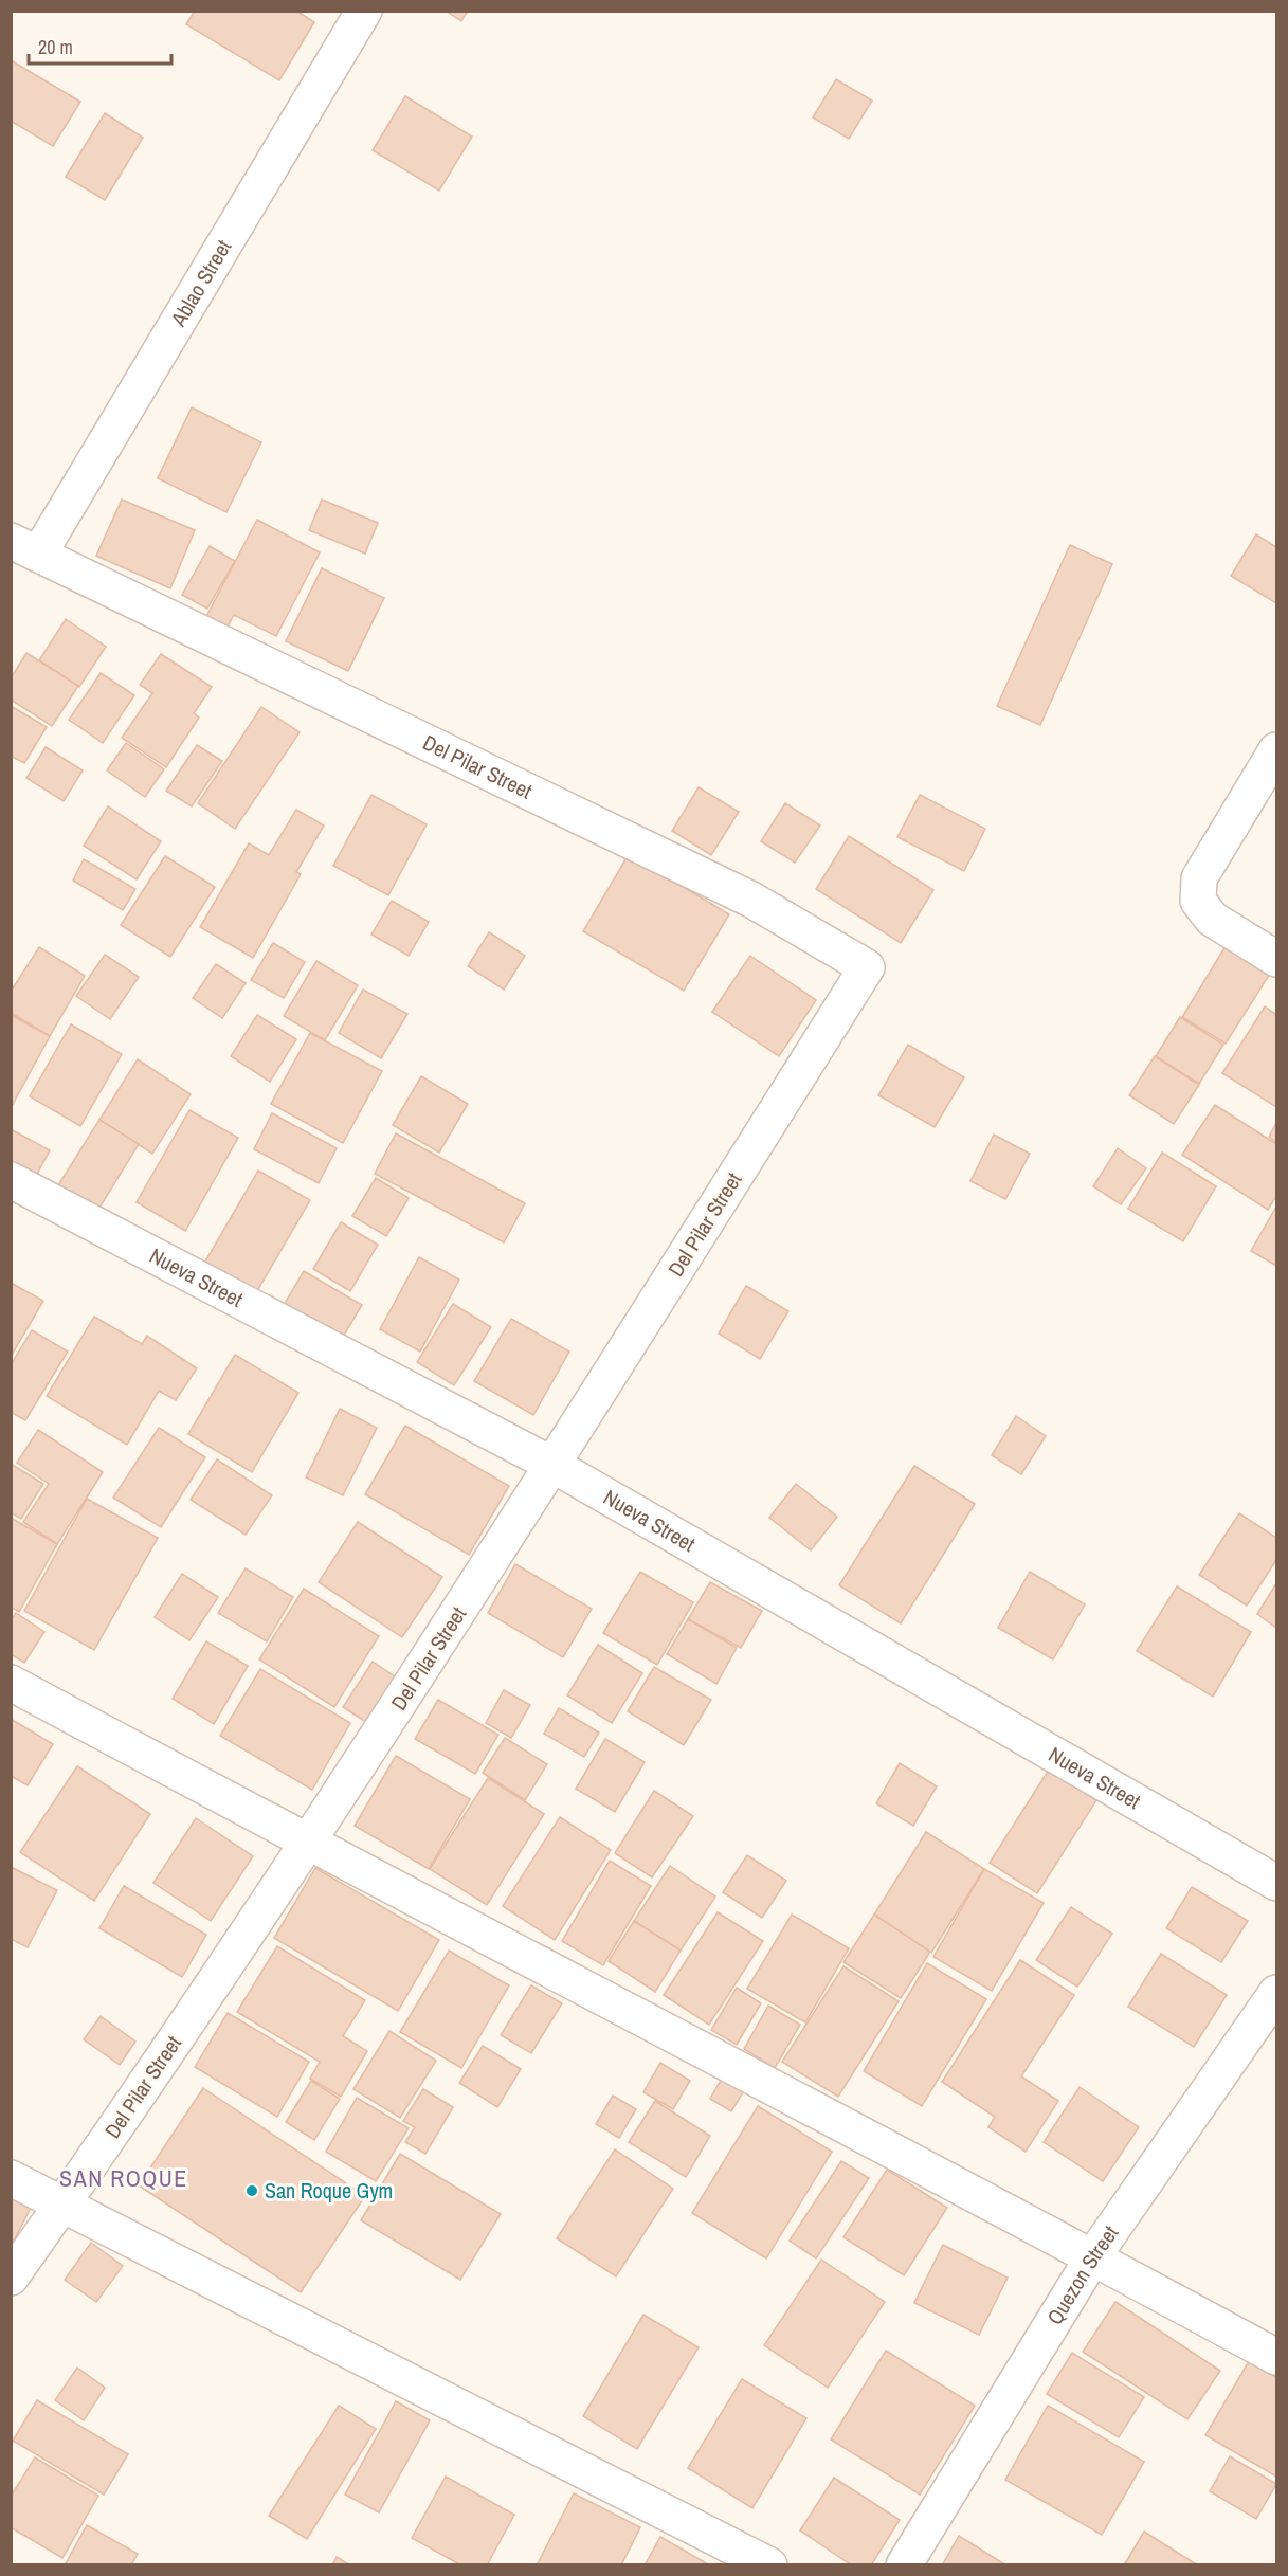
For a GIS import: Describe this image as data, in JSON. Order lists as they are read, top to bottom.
{
  "streets": {
    "street": [
      "Ablao Street",
      "Del Pilar Street",
      "Nueva Street",
      "Quezon Street"
    ]
  },
  "crossings": [
    ["Ablao Street", "Del Pilar Street"],
    ["Del Pilar Street", "Nueva Street"]
  ],
  "districts": ["SAN ROQUE"],
  "places": ["San Roque Gym"],
  "scale_bar": "20 m"
}
